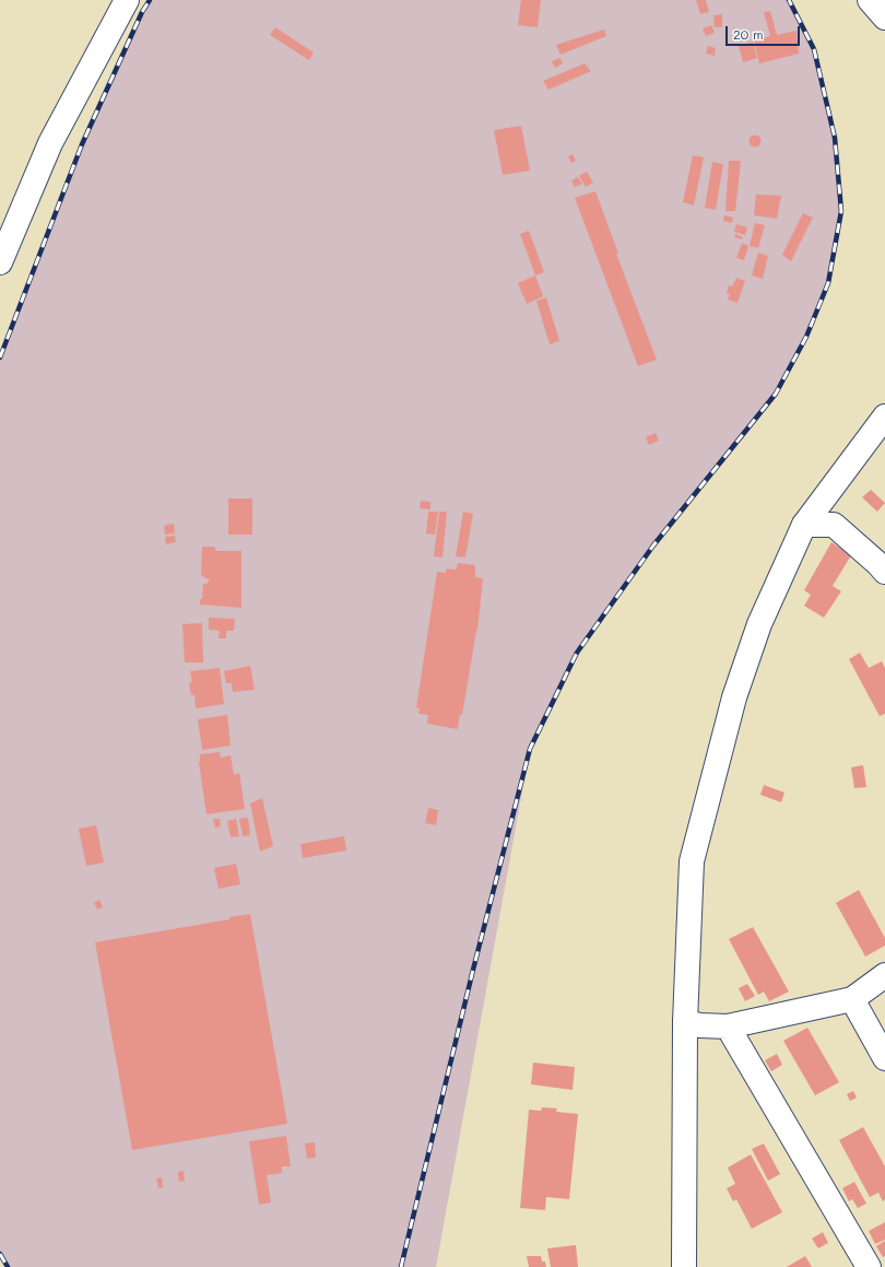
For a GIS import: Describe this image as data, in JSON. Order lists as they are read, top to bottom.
{
  "scale_bar": "20 m"
}
